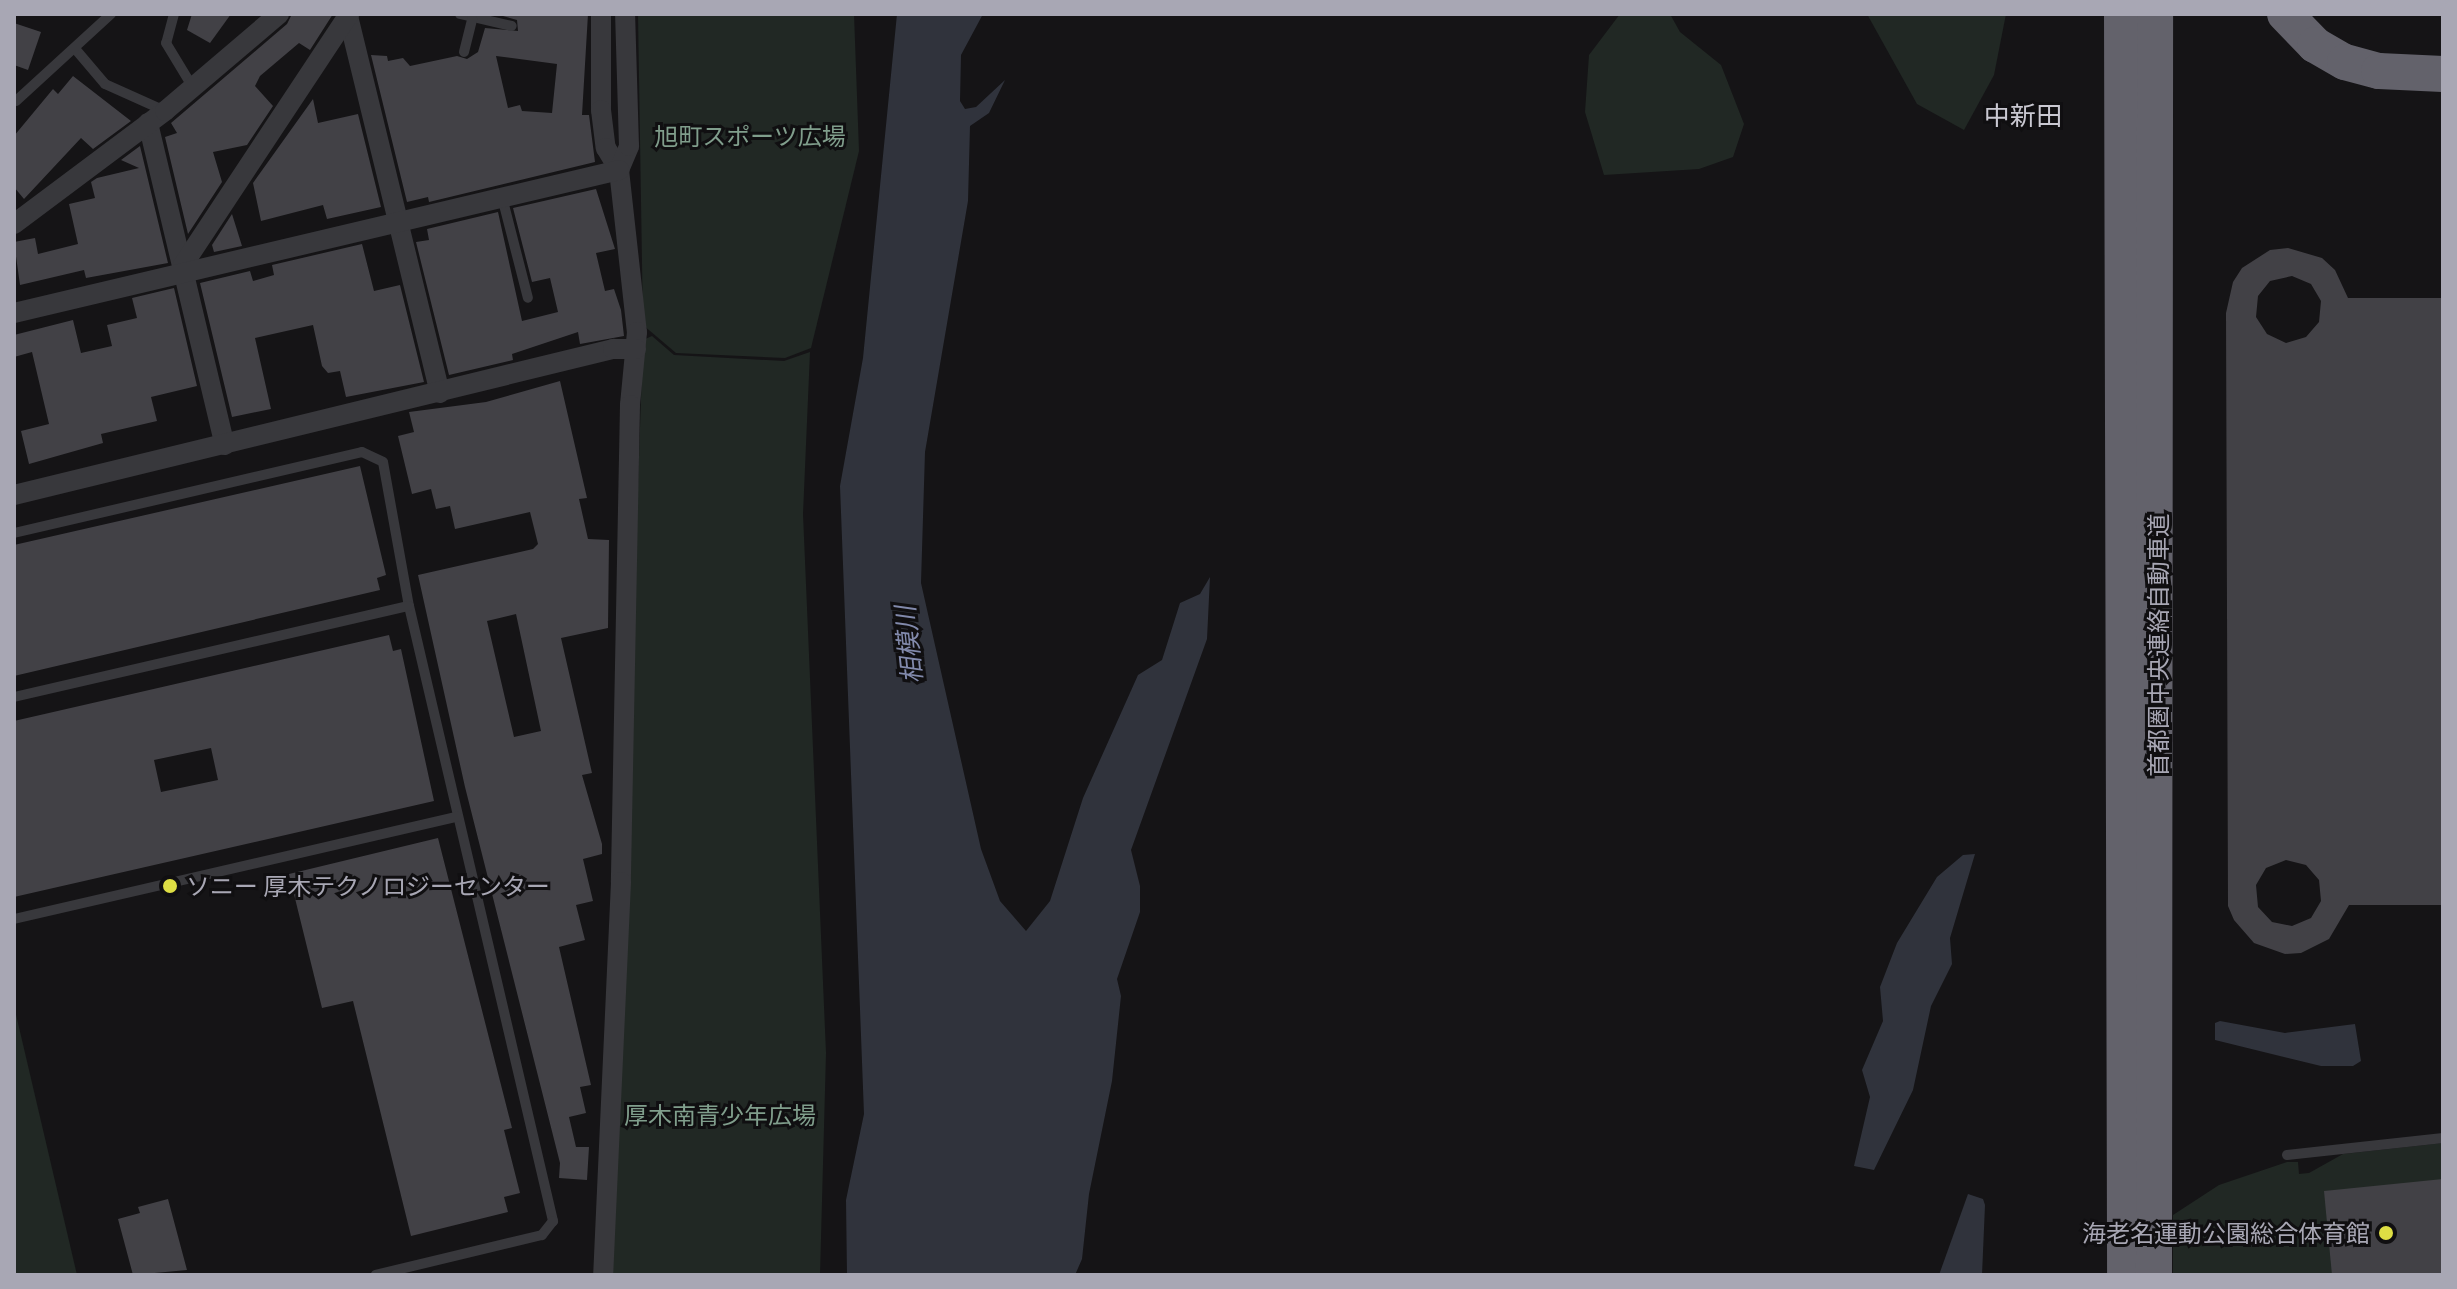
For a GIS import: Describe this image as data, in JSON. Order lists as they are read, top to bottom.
{
  "streets": {
    "highway": ["首都圏中央連絡自動車道"]
  },
  "districts": ["中新田"],
  "water": ["相模川"],
  "parks": ["旭町スポーツ広場", "厚木南青少年広場"],
  "places": ["ソニー 厚木テクノロジーセンター", "海老名運動公園総合体育館"]
}
